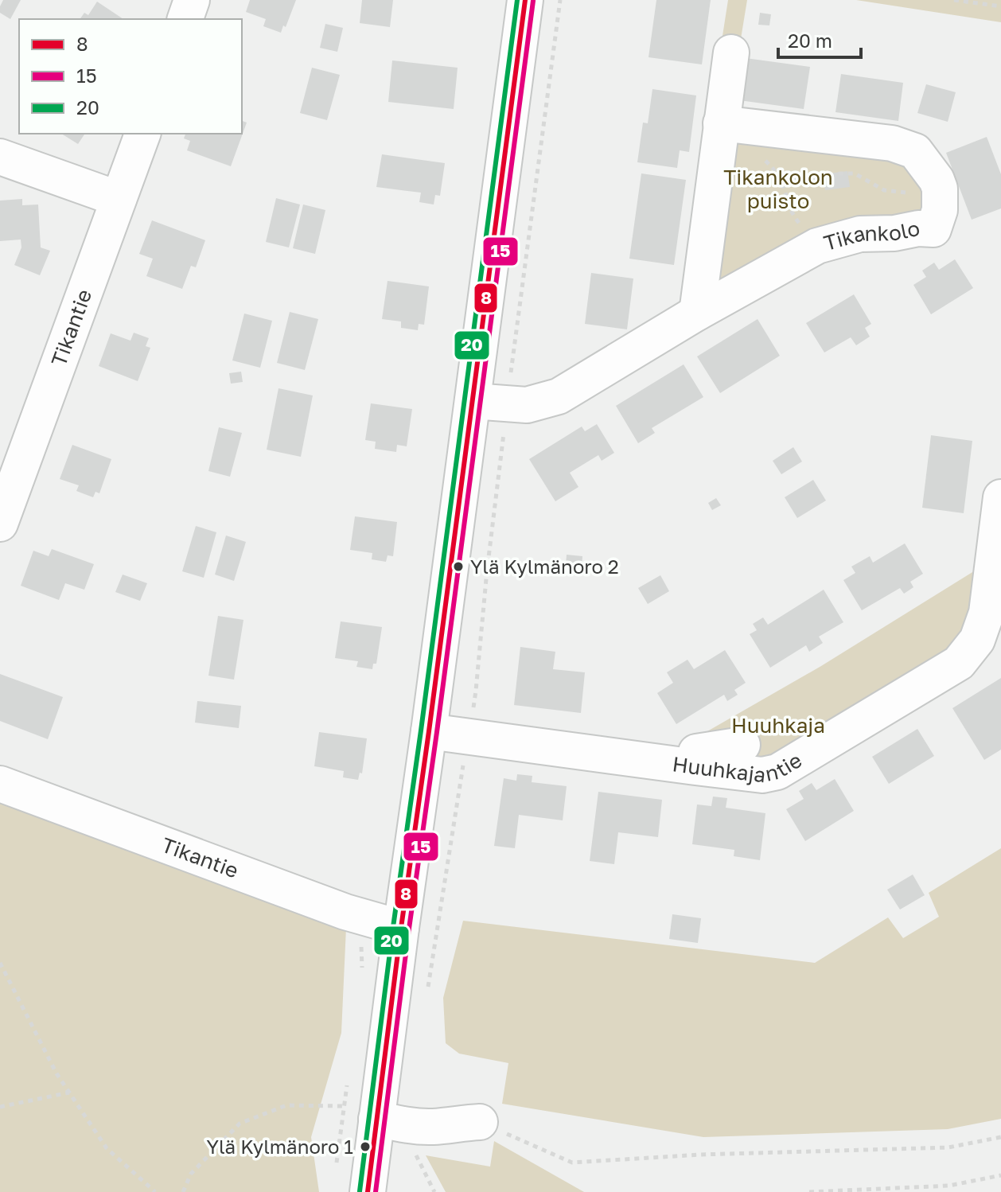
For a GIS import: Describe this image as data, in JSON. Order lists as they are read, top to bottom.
{
  "streets": {
    "street": ["Tikankolo", "Tikantie", "Huuhkajantie"]
  },
  "parks": ["Tikankolon puisto", "Huuhkaja"],
  "places": ["Ylä Kylmänoro 2", "Ylä Kylmänoro 1"],
  "lines": ["transit line 8", "transit line 20", "transit line 15"],
  "legend": ["8", "15", "20"],
  "scale_bar": "20 m"
}
